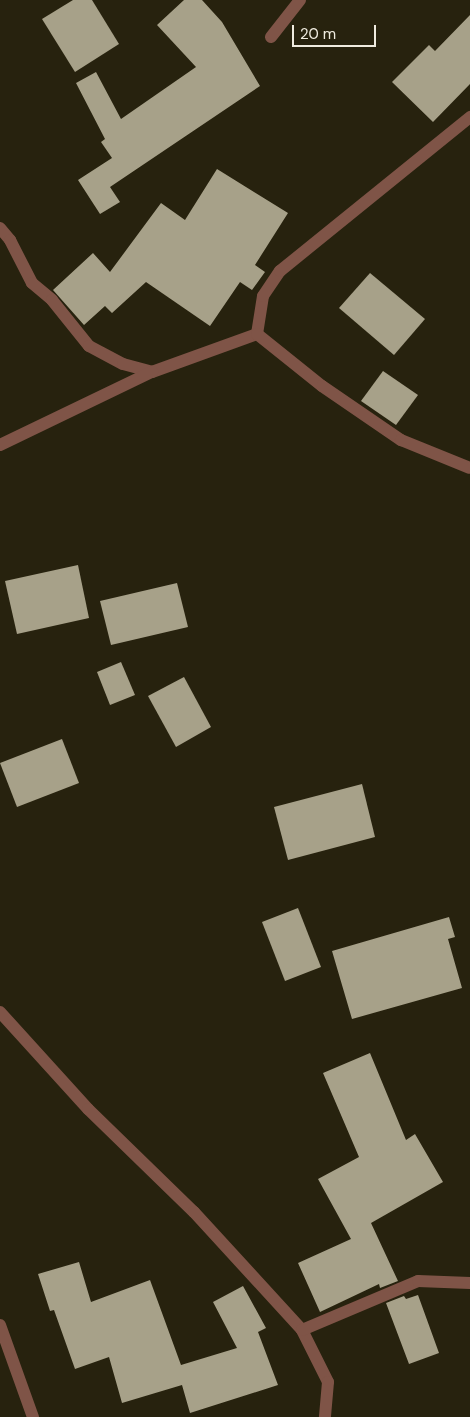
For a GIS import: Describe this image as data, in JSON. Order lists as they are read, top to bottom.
{
  "scale_bar": "20 m"
}
